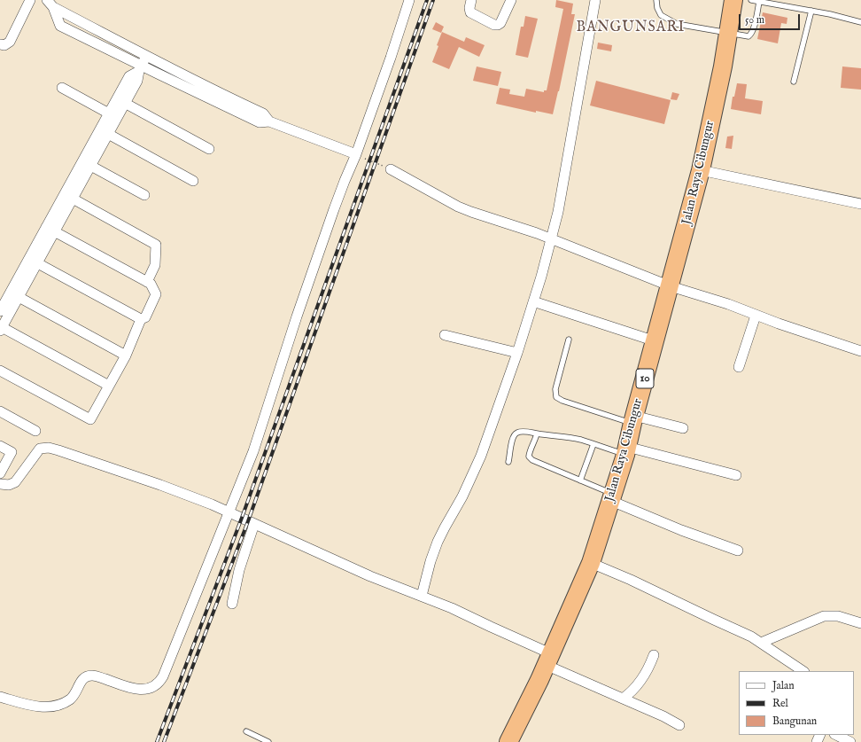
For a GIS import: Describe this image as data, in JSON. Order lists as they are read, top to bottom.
{
  "streets": {
    "highway": ["Jalan Raya Cibungur", "10"]
  },
  "districts": ["BANGUNSARI"],
  "legend": ["Jalan", "Rel", "Bangunan"],
  "scale_bar": "50 m"
}
